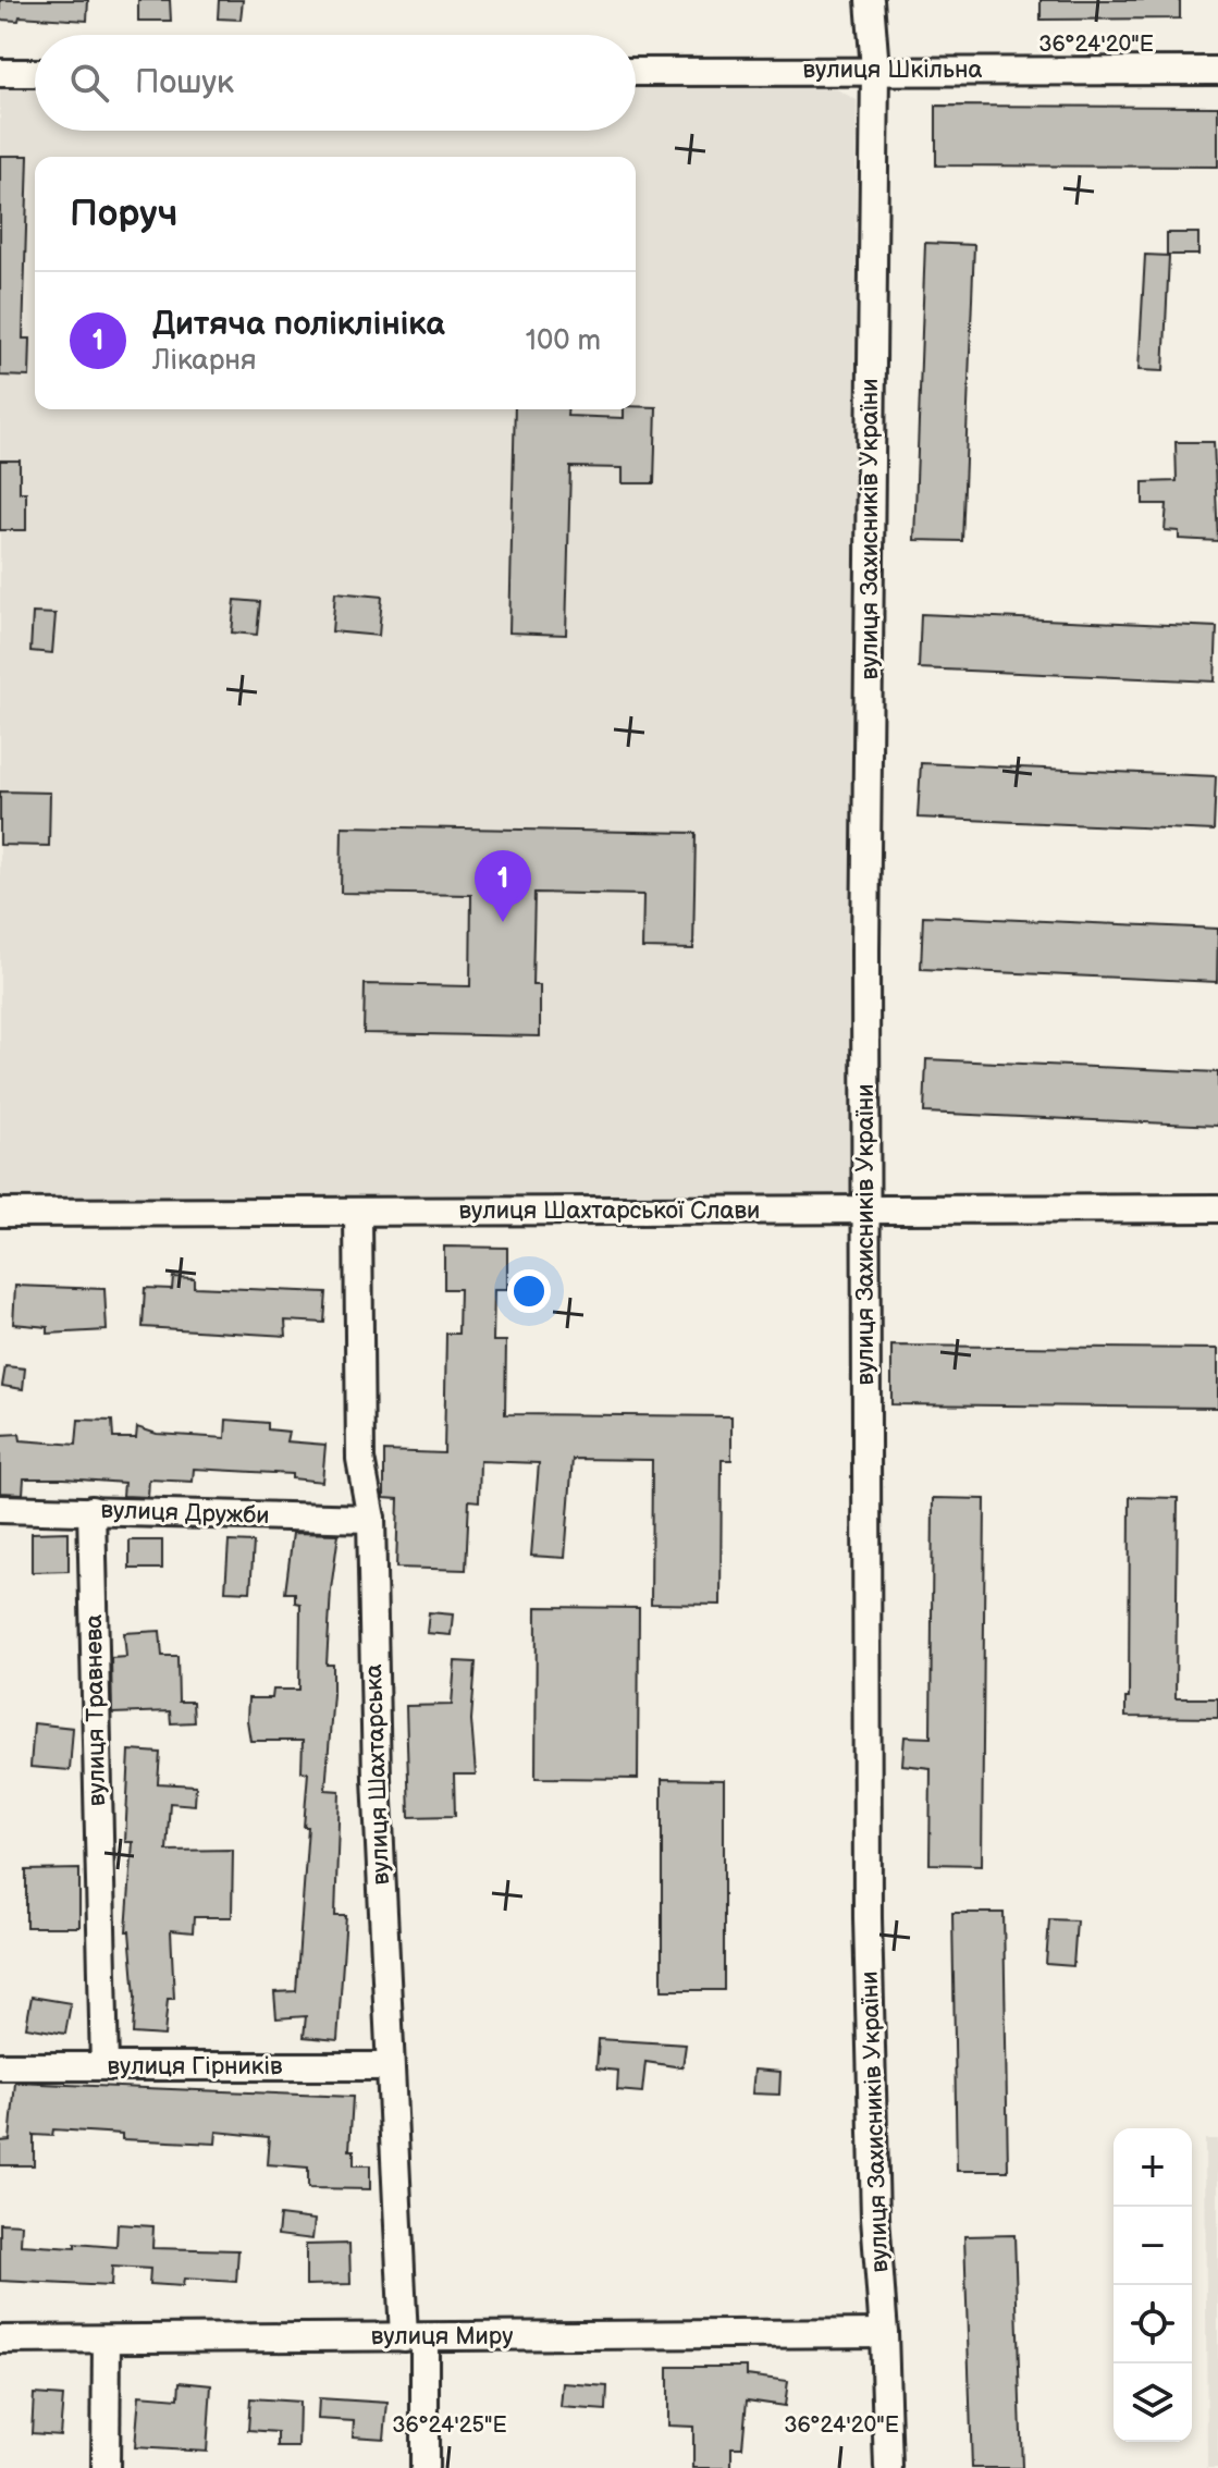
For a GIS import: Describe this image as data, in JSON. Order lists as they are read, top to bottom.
{
  "streets": {
    "street": [
      "вулиця Шкільна",
      "вулиця Захисників України",
      "вулиця Шахтарської Слави",
      "вулиця Дружби",
      "вулиця Травнева",
      "вулиця Шахтарська",
      "вулиця Гірників",
      "вулиця Миру"
    ]
  },
  "crossings": [
    ["вулиця Шкільна", "вулиця Захисників України"],
    ["вулиця Захисників України", "вулиця Шахтарської Слави"],
    ["вулиця Захисників України", "вулиця Миру"],
    ["вулиця Шахтарської Слави", "вулиця Шахтарська"],
    ["вулиця Дружби", "вулиця Травнева"],
    ["вулиця Дружби", "вулиця Шахтарська"],
    ["вулиця Травнева", "вулиця Гірників"],
    ["вулиця Шахтарська", "вулиця Гірників"],
    ["вулиця Шахтарська", "вулиця Миру"]
  ],
  "page": {
    "search": "Пошук",
    "heading": "Поруч",
    "list": [
      {
        "mark": "1",
        "name": "Дитяча поліклініка",
        "note": "Лікарня",
        "value": "100 m"
      }
    ],
    "pins": "1",
    "map_buttons": ["+", "−"]
  },
  "coordinates": ["36°24'20\"E", "36°24'25\"E"]
}
